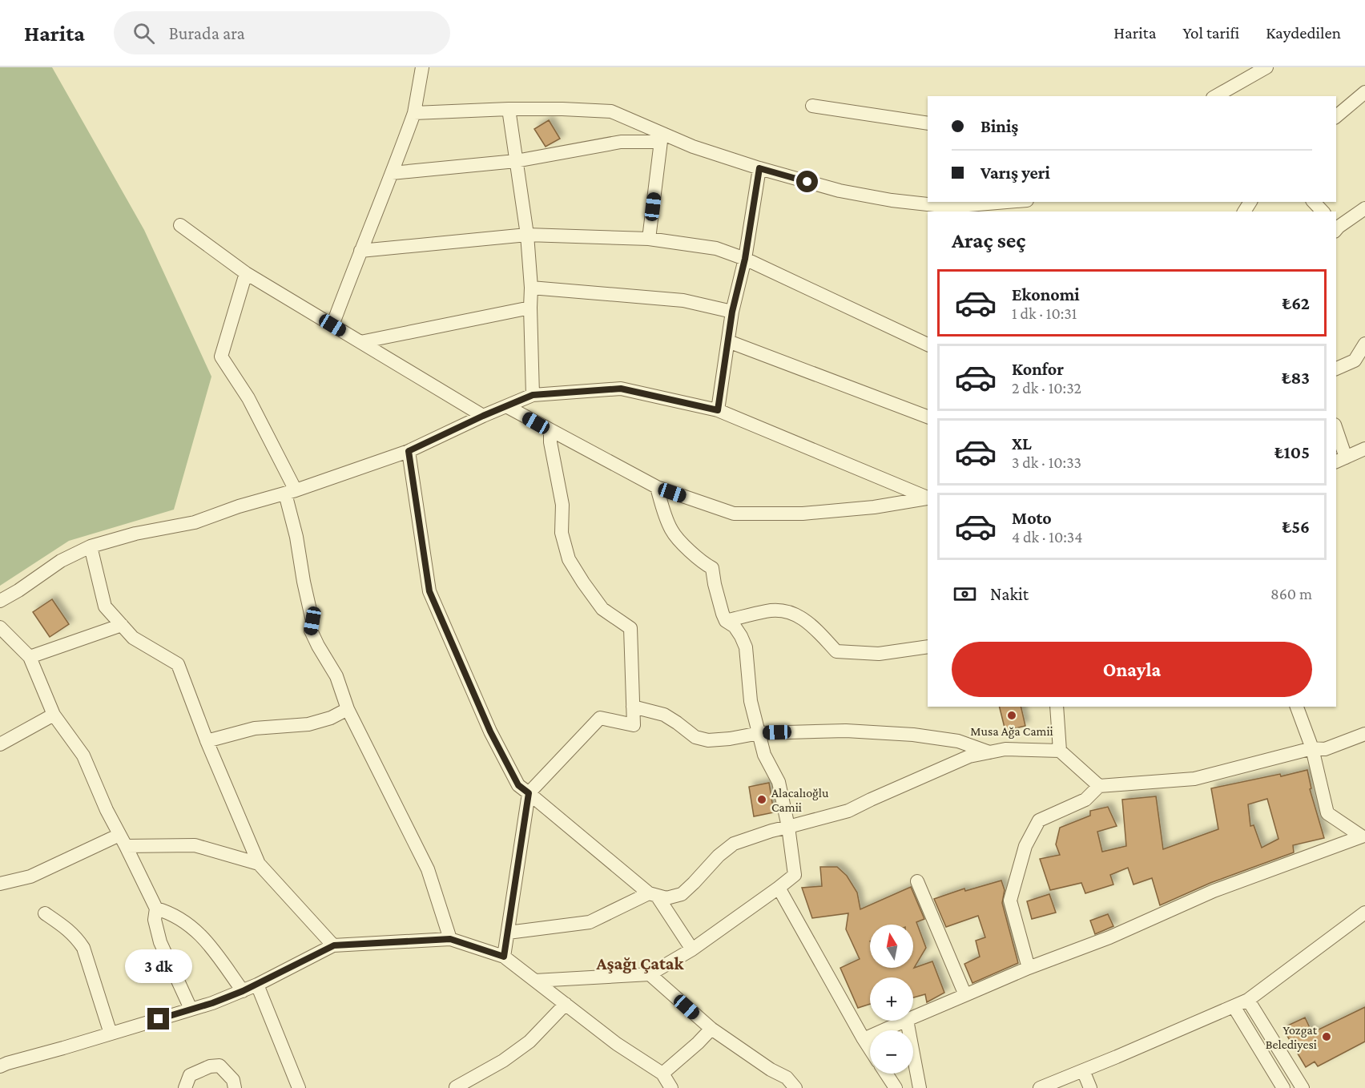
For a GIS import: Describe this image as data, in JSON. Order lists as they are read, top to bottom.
{
  "districts": ["Aşağı Çatak"],
  "places": ["Musa Ağa Camii", "Alacalıoğlu Camii", "Yozgat Belediyesi"],
  "north": "top",
  "page": {
    "header": "Harita",
    "search": "Burada ara",
    "nav": ["Harita", "Yol tarifi", "Kaydedilen"],
    "banner": ["Biniş", "Varış yeri"],
    "heading": "Araç seç",
    "list": [
      {
        "name": "Ekonomi",
        "note": "1 dk · 10:31",
        "value": "₺62"
      },
      {
        "name": "Konfor",
        "note": "2 dk · 10:32",
        "value": "₺83"
      },
      {
        "name": "XL",
        "note": "3 dk · 10:33",
        "value": "₺105"
      },
      {
        "name": "Moto",
        "note": "4 dk · 10:34",
        "value": "₺56"
      }
    ],
    "pay": ["Nakit", "860 m"],
    "buttons": "Onayla",
    "map_buttons": ["+", "−"],
    "bubble": "3 dk"
  }
}
